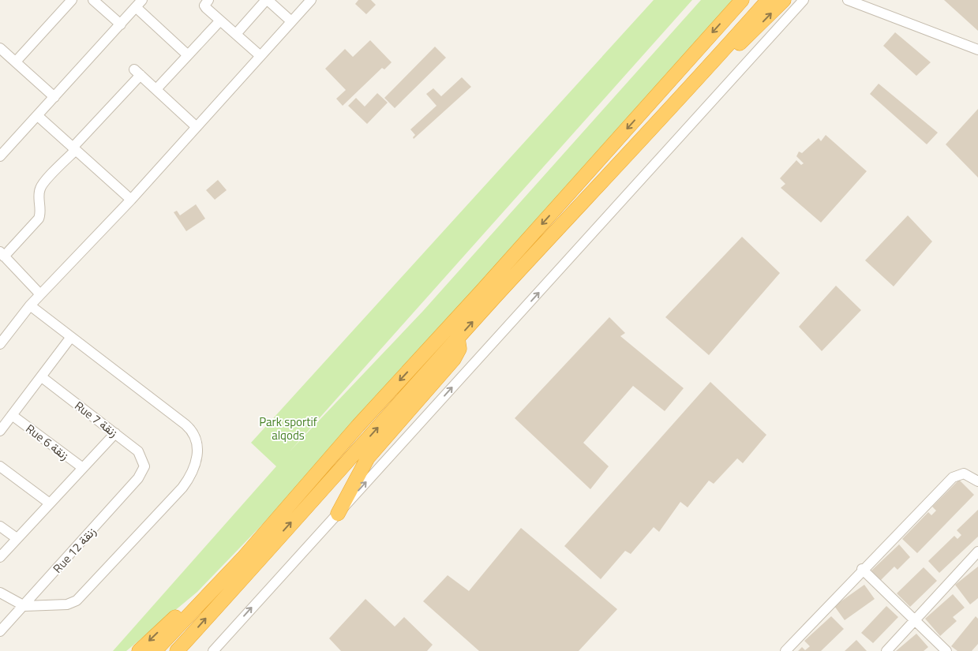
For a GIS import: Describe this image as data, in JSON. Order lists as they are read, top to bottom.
{
  "streets": {
    "street": ["Rue 7 زنقة", "Rue 6 زنقة", "Rue 12 زنقة"]
  },
  "crossings": [
    ["Rue 7 زنقة", "Rue 12 زنقة"]
  ],
  "parks": ["Park sportif alqods"]
}
